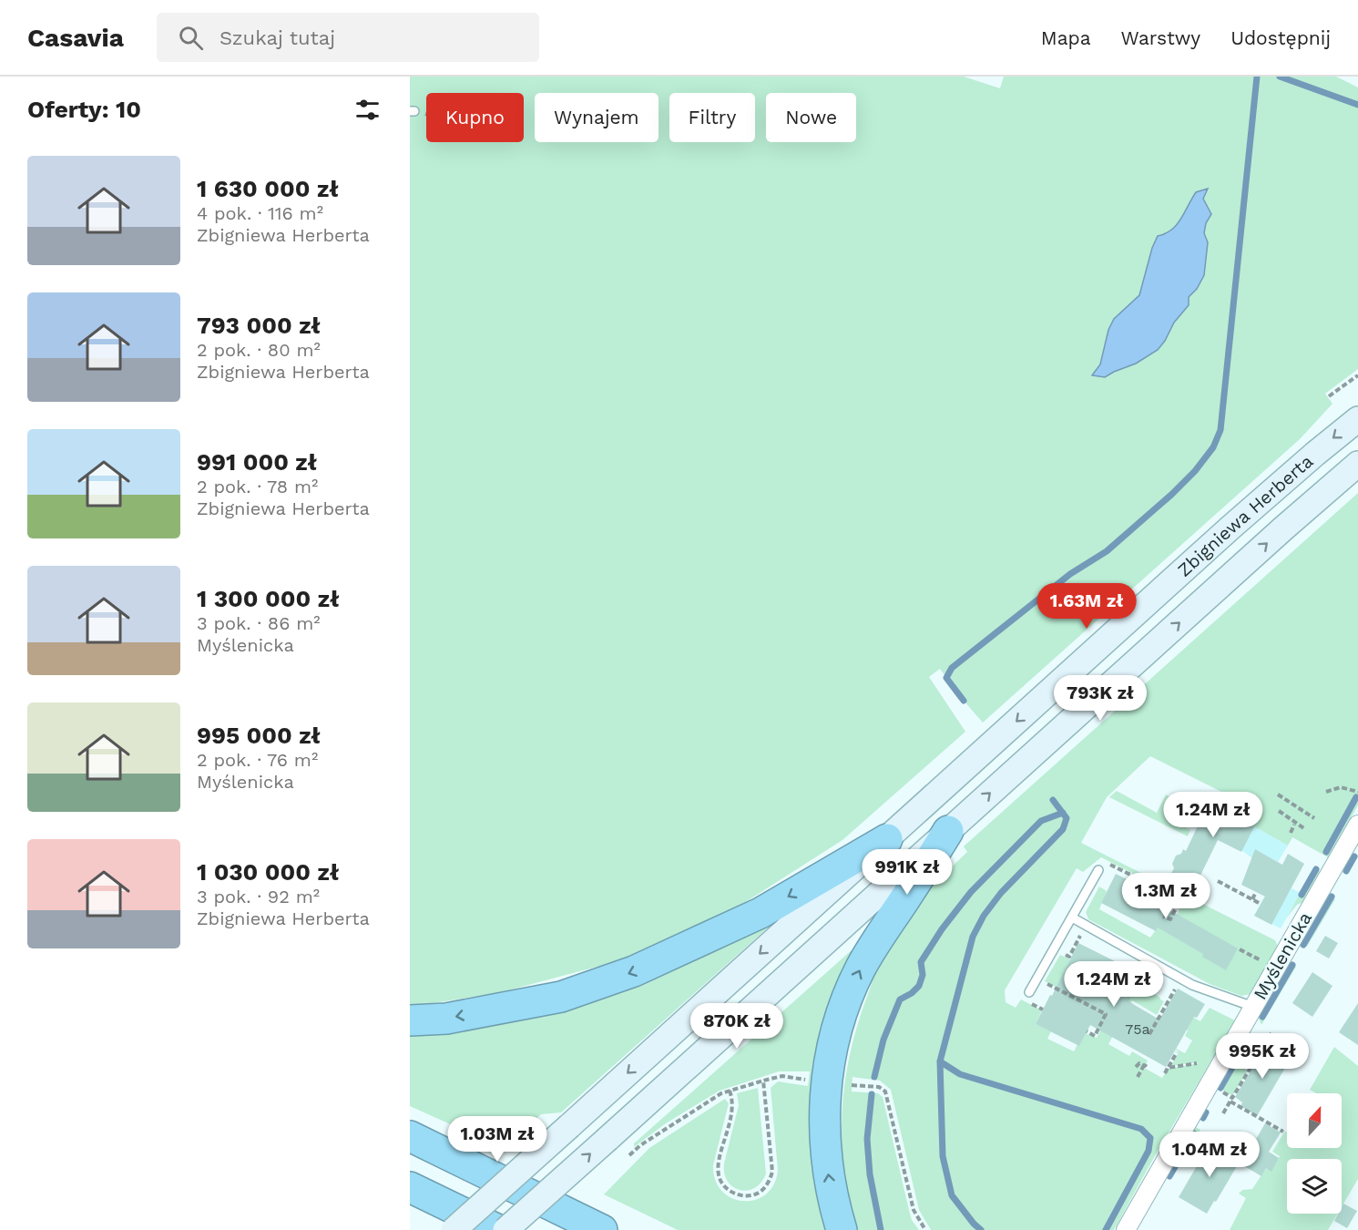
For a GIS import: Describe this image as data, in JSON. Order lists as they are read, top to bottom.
{
  "streets": {
    "main road": ["Zbigniewa Herberta"],
    "street": ["Myślenicka"]
  },
  "house_numbers": ["75a"],
  "north": "top",
  "page": {
    "header": "Casavia",
    "search": "Szukaj tutaj",
    "nav": ["Mapa", "Warstwy", "Udostępnij"],
    "heading": "Oferty: 10",
    "chip": [
      "Kupno",
      "Wynajem",
      "Filtry",
      "Nowe"
    ],
    "list": [
      {
        "name": "1 630 000 zł",
        "note": "4 pok. · 116 m² · Zbigniewa Herberta"
      },
      {
        "name": "793 000 zł",
        "note": "2 pok. · 80 m² · Zbigniewa Herberta"
      },
      {
        "name": "991 000 zł",
        "note": "2 pok. · 78 m² · Zbigniewa Herberta"
      },
      {
        "name": "1 300 000 zł",
        "note": "3 pok. · 86 m² · Myślenicka"
      },
      {
        "name": "995 000 zł",
        "note": "2 pok. · 76 m² · Myślenicka"
      },
      {
        "name": "1 030 000 zł",
        "note": "3 pok. · 92 m² · Zbigniewa Herberta"
      }
    ],
    "price": [
      "1.63M zł",
      "793K zł",
      "1.24M zł",
      "991K zł",
      "1.3M zł",
      "1.24M zł",
      "870K zł",
      "995K zł",
      "1.03M zł",
      "1.04M zł"
    ]
  }
}
